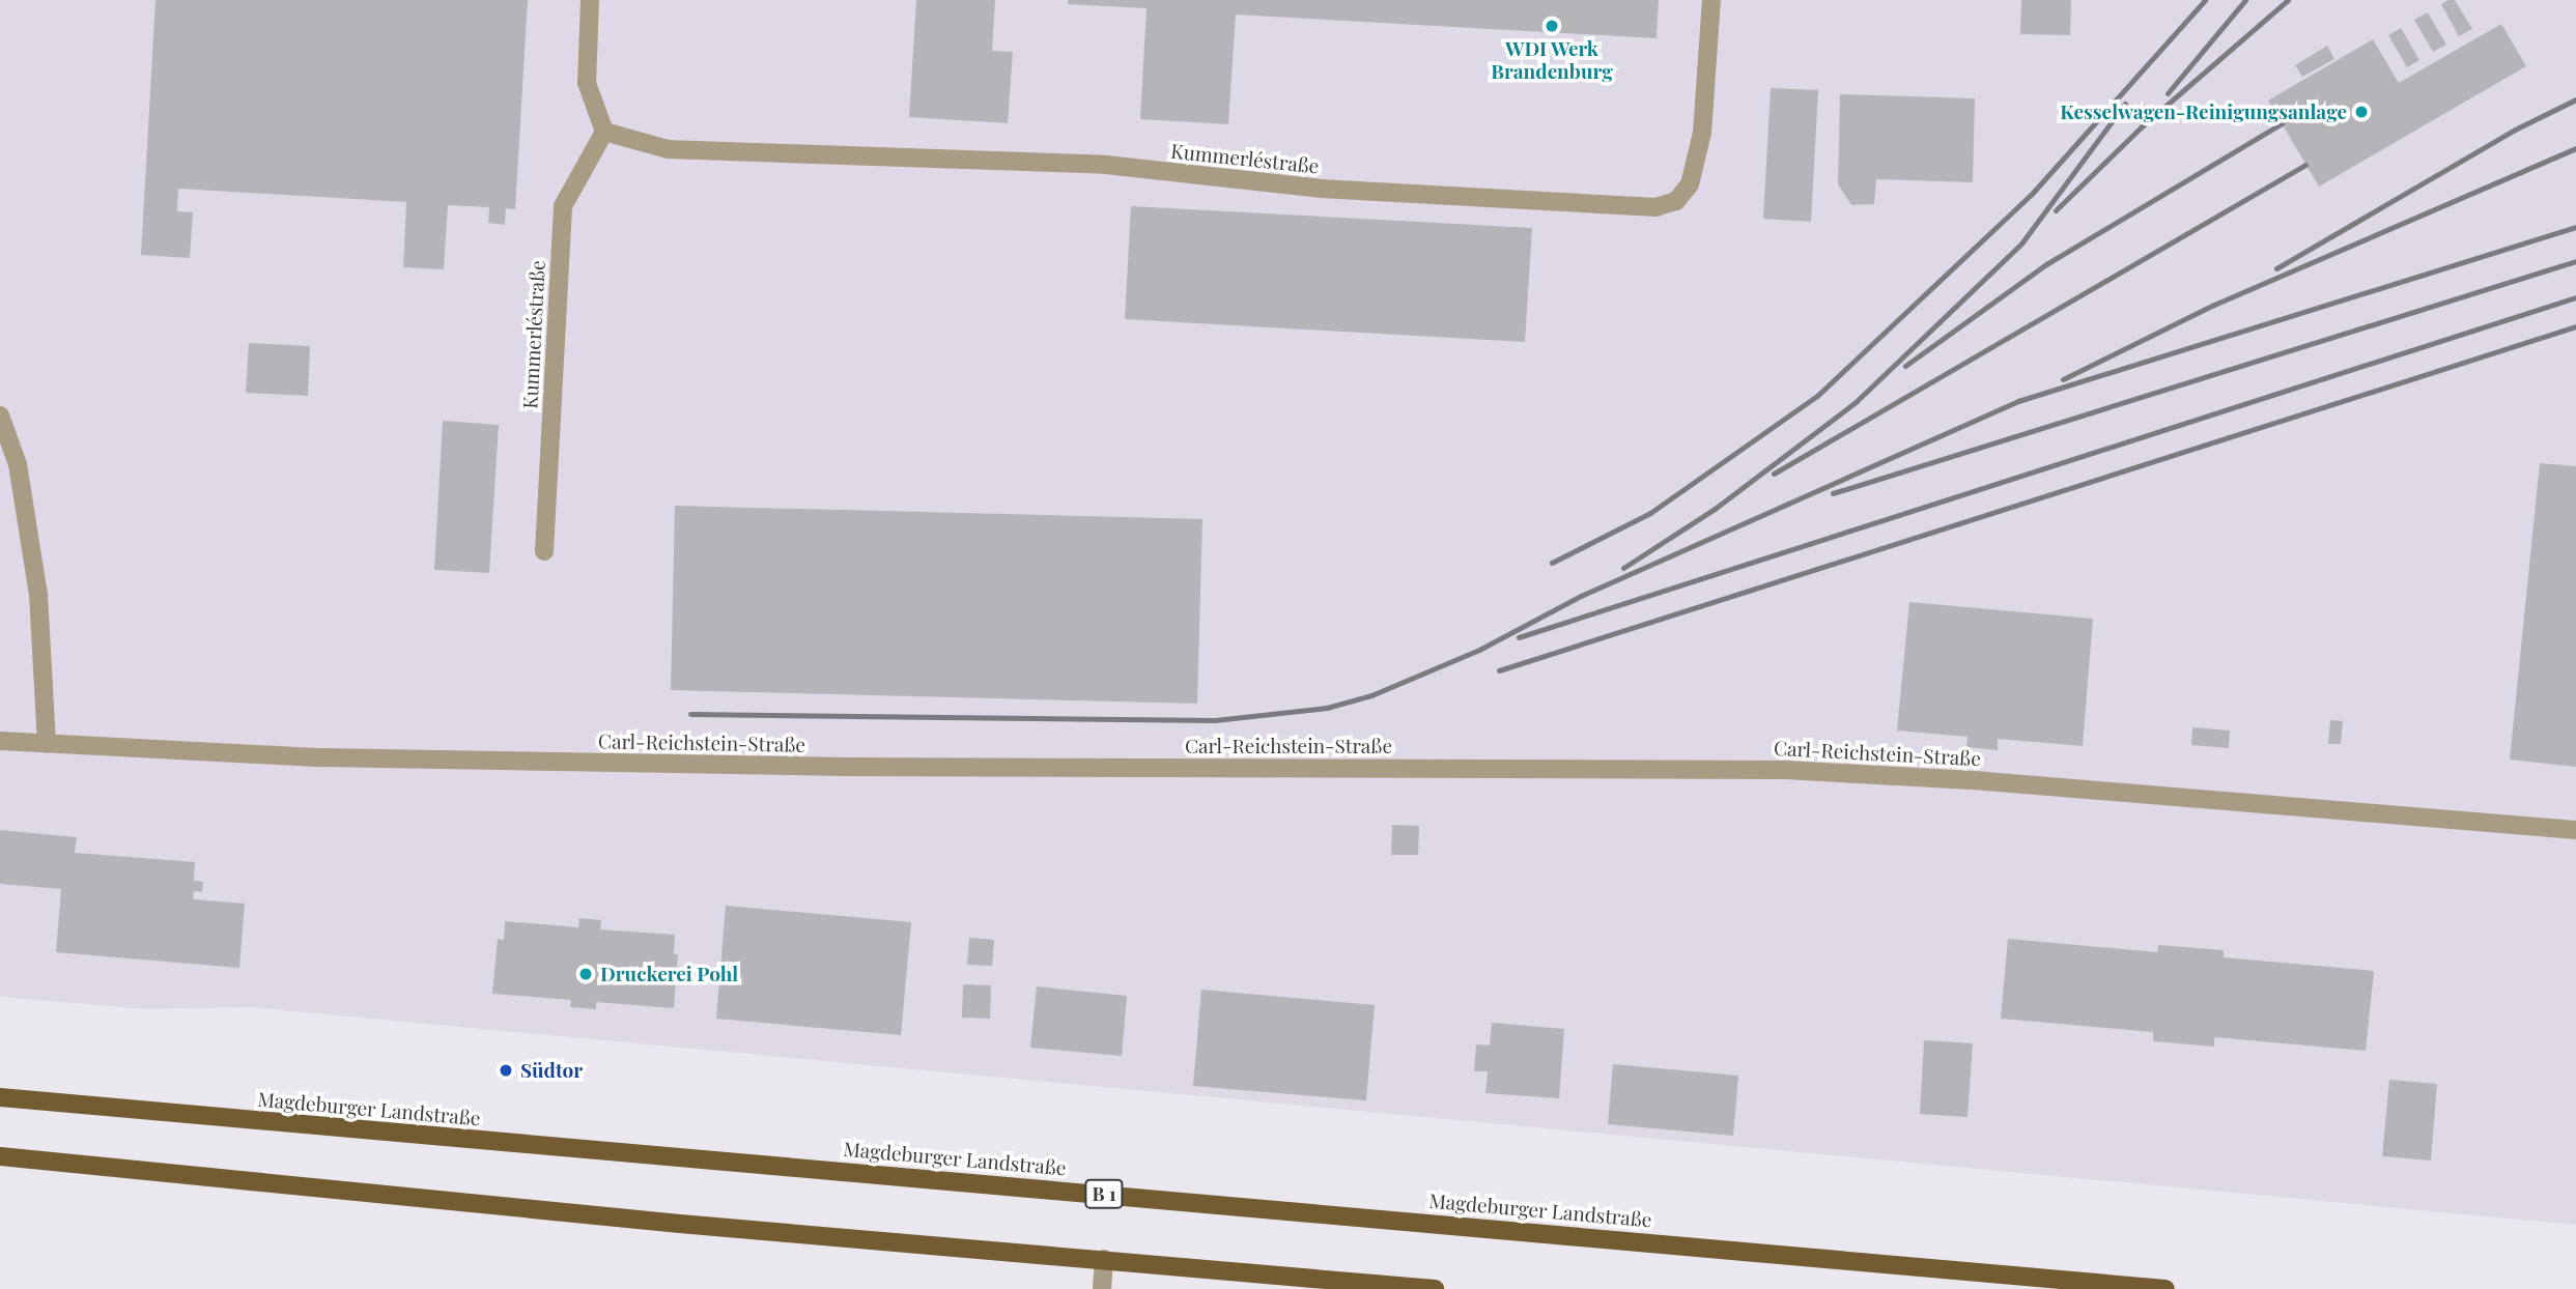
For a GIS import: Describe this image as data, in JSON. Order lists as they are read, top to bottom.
{
  "streets": {
    "main road": ["Magdeburger Landstraße", "B 1"],
    "street": ["Kummerléstraße", "Carl-Reichstein-Straße"]
  },
  "places": [
    "WDI Werk Brandenburg",
    "Kesselwagen-Reinigungsanlage",
    "Druckerei Pohl",
    "Südtor"
  ]
}
